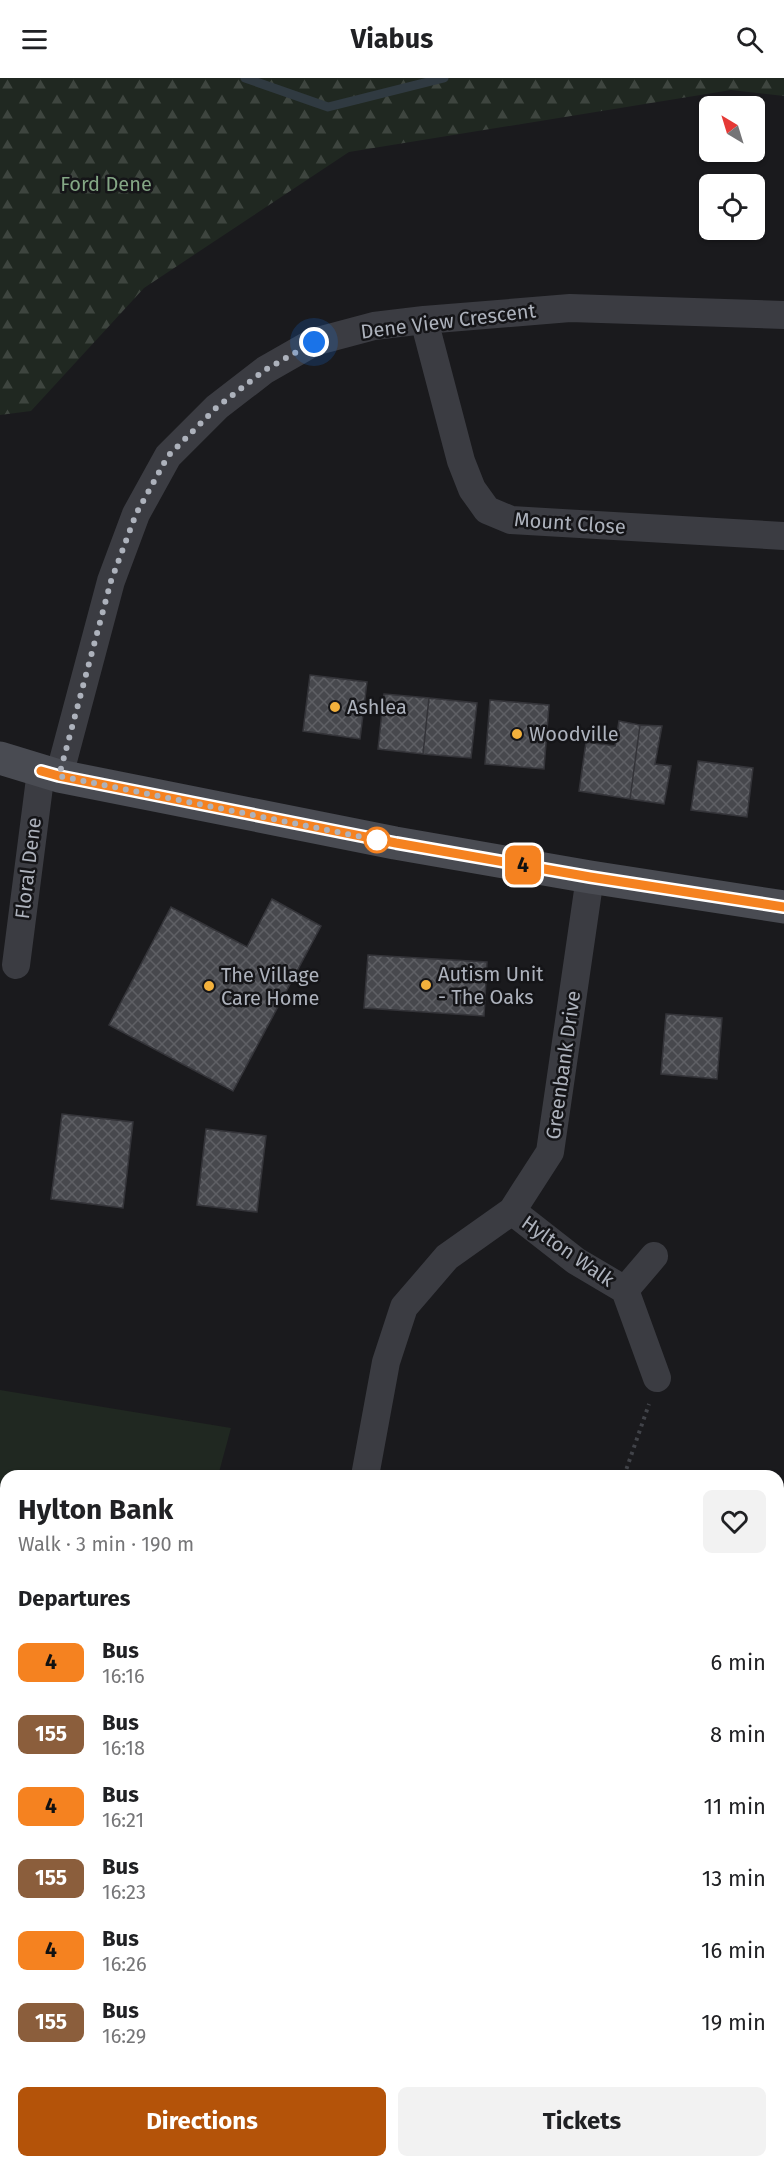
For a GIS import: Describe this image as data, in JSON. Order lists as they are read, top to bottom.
{
  "streets": {
    "street": [
      "Dene View Crescent",
      "Mount Close",
      "Floral Dene",
      "Greenbank Drive",
      "Hylton Walk"
    ]
  },
  "crossings": [
    ["Dene View Crescent", "Mount Close"],
    ["Dene View Crescent", "Floral Dene"],
    ["Greenbank Drive", "Hylton Walk"]
  ],
  "parks": ["Ford Dene"],
  "places": [
    "Ashlea",
    "Woodville",
    "Autism Unit - The Oaks",
    "The Village Care Home"
  ],
  "lines": ["bus line 4"],
  "north": "top left",
  "page": {
    "header": "Viabus",
    "on_map": "4",
    "heading": [
      ["Hylton Bank", "Walk · 3 min · 190 m"],
      "Departures"
    ],
    "list": [
      {
        "mark": "4",
        "name": "Bus",
        "note": "16:16",
        "value": "6 min"
      },
      {
        "mark": "155",
        "name": "Bus",
        "note": "16:18",
        "value": "8 min"
      },
      {
        "mark": "4",
        "name": "Bus",
        "note": "16:21",
        "value": "11 min"
      },
      {
        "mark": "155",
        "name": "Bus",
        "note": "16:23",
        "value": "13 min"
      },
      {
        "mark": "4",
        "name": "Bus",
        "note": "16:26",
        "value": "16 min"
      },
      {
        "mark": "155",
        "name": "Bus",
        "note": "16:29",
        "value": "19 min"
      }
    ],
    "buttons": ["Directions", "Tickets"]
  }
}
